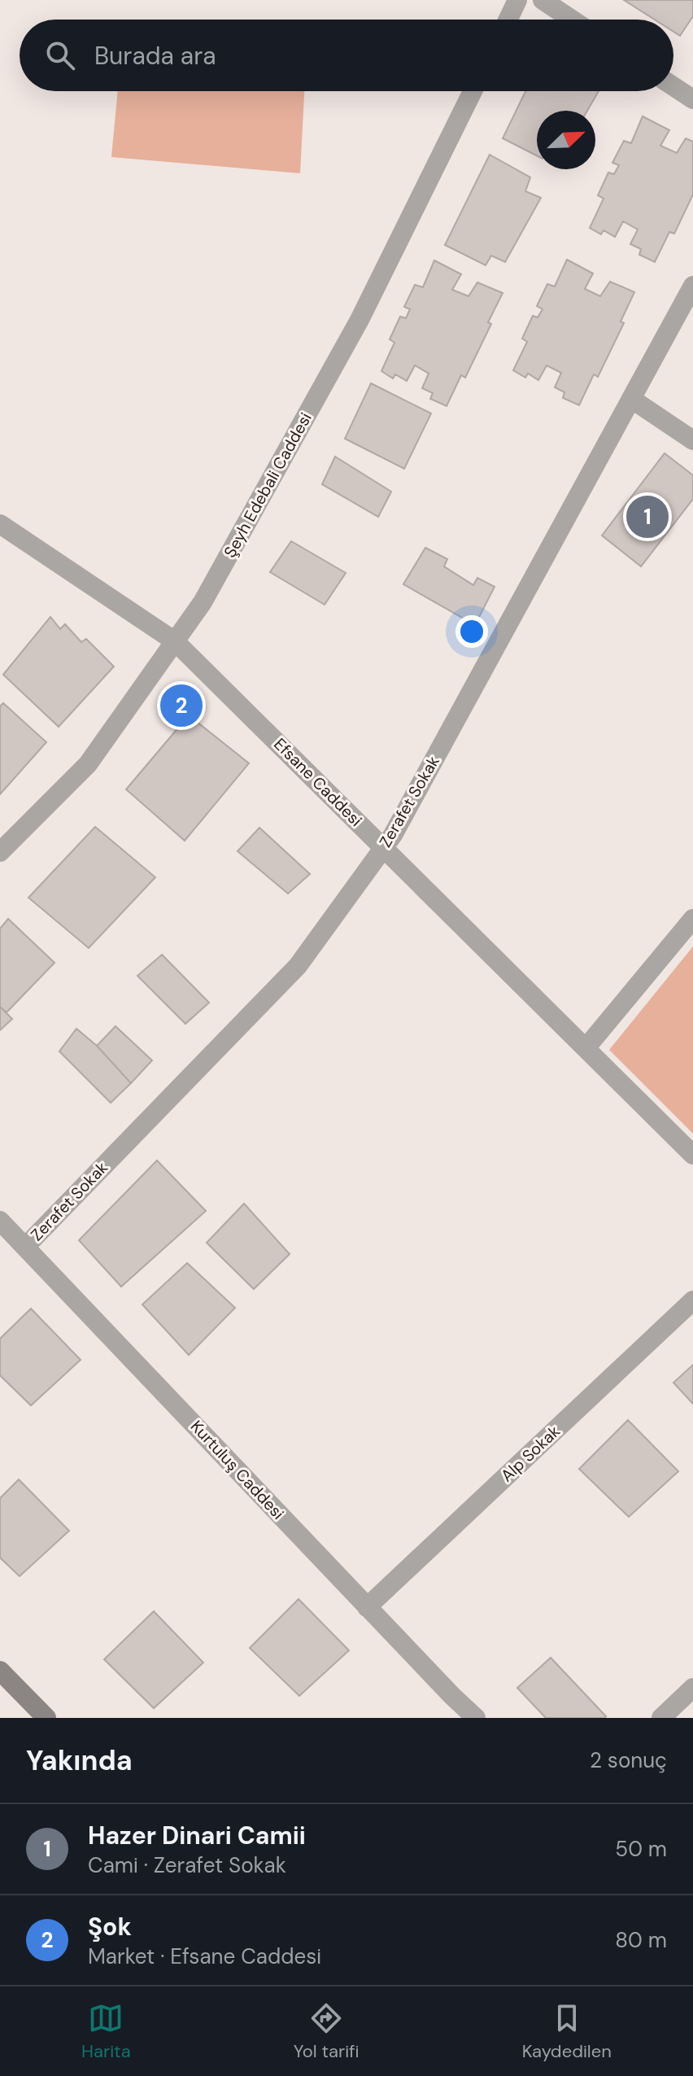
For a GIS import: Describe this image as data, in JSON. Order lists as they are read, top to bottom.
{
  "streets": {
    "street": [
      "Şeyh Edebali Caddesi",
      "Efsane Caddesi",
      "Zerafet Sokak",
      "Alp Sokak",
      "Kurtuluş Caddesi"
    ]
  },
  "crossings": [
    ["Şeyh Edebali Caddesi", "Efsane Caddesi"],
    ["Efsane Caddesi", "Zerafet Sokak"],
    ["Zerafet Sokak", "Kurtuluş Caddesi"],
    ["Alp Sokak", "Kurtuluş Caddesi"]
  ],
  "north": "top right",
  "page": {
    "search": "Burada ara",
    "pins": ["1", "2"],
    "heading": ["Yakında", "2 sonuç"],
    "list": [
      {
        "mark": "1",
        "name": "Hazer Dinari Camii",
        "note": "Cami · Zerafet Sokak",
        "value": "50 m"
      },
      {
        "mark": "2",
        "name": "Şok",
        "note": "Market · Efsane Caddesi",
        "value": "80 m"
      }
    ],
    "nav": ["Harita", "Yol tarifi", "Kaydedilen"]
  }
}
